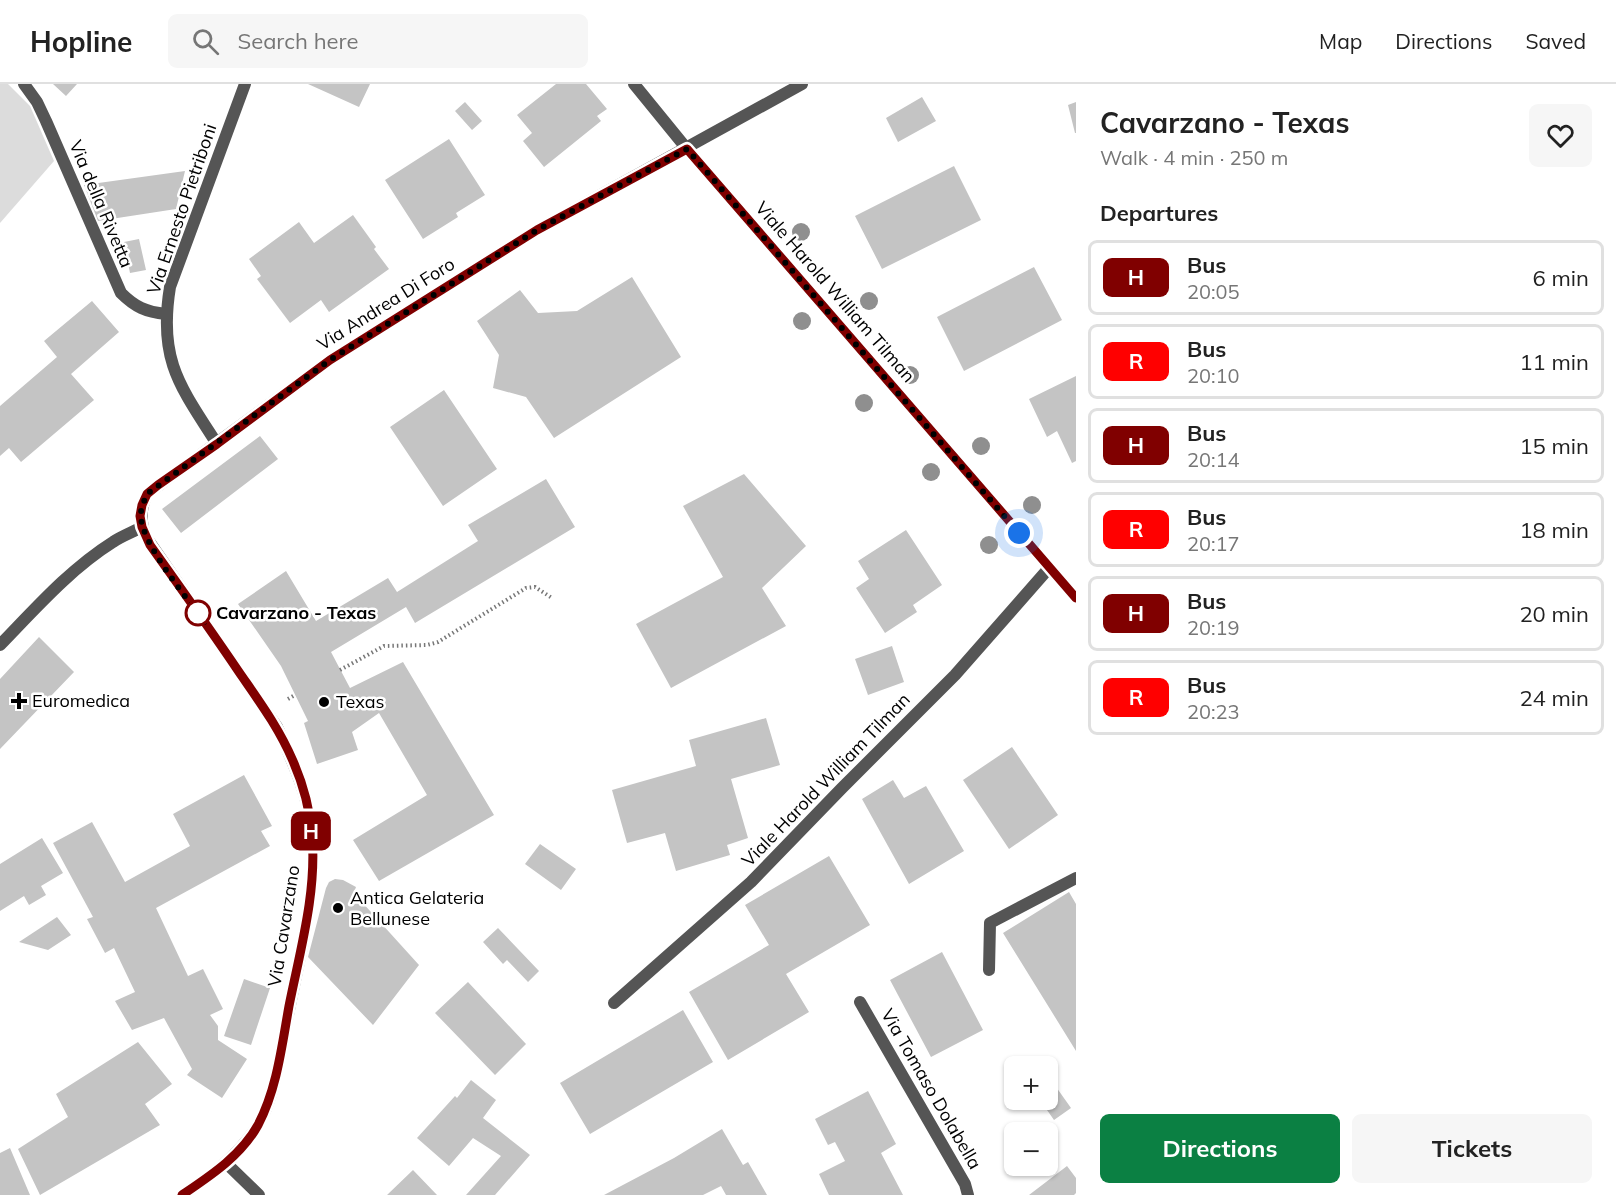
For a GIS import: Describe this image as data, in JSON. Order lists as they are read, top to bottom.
{
  "streets": {
    "street": [
      "Via della Rivetta",
      "Via Ernesto Pietriboni",
      "Viale Harold William Tilman",
      "Via Andrea Di Foro",
      "Via Cavarzano",
      "Via Tomaso Dolabella"
    ]
  },
  "crossings": [
    ["Via della Rivetta", "Via Ernesto Pietriboni"],
    ["Via Ernesto Pietriboni", "Via Andrea Di Foro"],
    ["Viale Harold William Tilman", "Via Andrea Di Foro"],
    ["Via Andrea Di Foro", "Via Cavarzano"]
  ],
  "places": {
    "other": ["Cavarzano - Texas", "Texas", "Antica Gelateria Bellunese"],
    "health": ["Euromedica"]
  },
  "lines": ["bus line H"],
  "page": {
    "header": "Hopline",
    "search": "Search here",
    "nav": ["Map", "Directions", "Saved"],
    "on_map": "H",
    "heading": [
      ["Cavarzano - Texas", "Walk · 4 min · 250 m"],
      "Departures"
    ],
    "list": [
      {
        "mark": "H",
        "name": "Bus",
        "note": "20:05",
        "value": "6 min"
      },
      {
        "mark": "R",
        "name": "Bus",
        "note": "20:10",
        "value": "11 min"
      },
      {
        "mark": "H",
        "name": "Bus",
        "note": "20:14",
        "value": "15 min"
      },
      {
        "mark": "R",
        "name": "Bus",
        "note": "20:17",
        "value": "18 min"
      },
      {
        "mark": "H",
        "name": "Bus",
        "note": "20:19",
        "value": "20 min"
      },
      {
        "mark": "R",
        "name": "Bus",
        "note": "20:23",
        "value": "24 min"
      }
    ],
    "map_buttons": ["+", "−"],
    "buttons": ["Directions", "Tickets"]
  }
}
